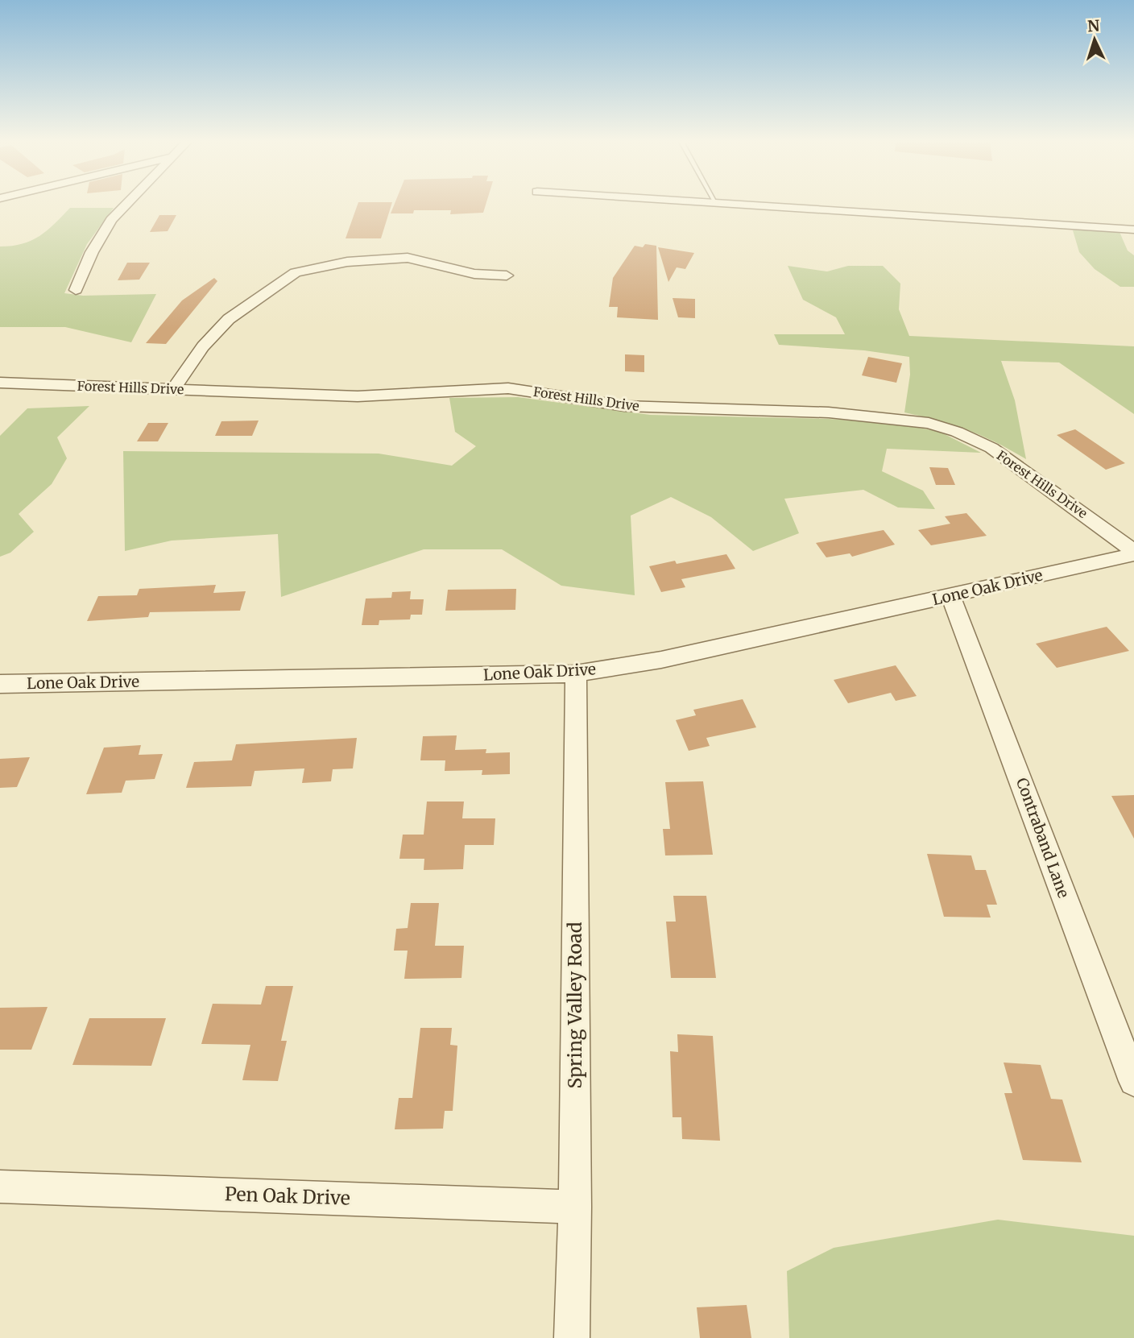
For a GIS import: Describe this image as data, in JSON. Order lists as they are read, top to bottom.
{
  "streets": {
    "street": [
      "Forest Hills Drive",
      "Lone Oak Drive",
      "Contraband Lane",
      "Spring Valley Road",
      "Pen Oak Drive"
    ]
  },
  "crossings": [
    ["Forest Hills Drive", "Lone Oak Drive"],
    ["Lone Oak Drive", "Contraband Lane"],
    ["Lone Oak Drive", "Spring Valley Road"],
    ["Spring Valley Road", "Pen Oak Drive"]
  ],
  "north": "top"
}
